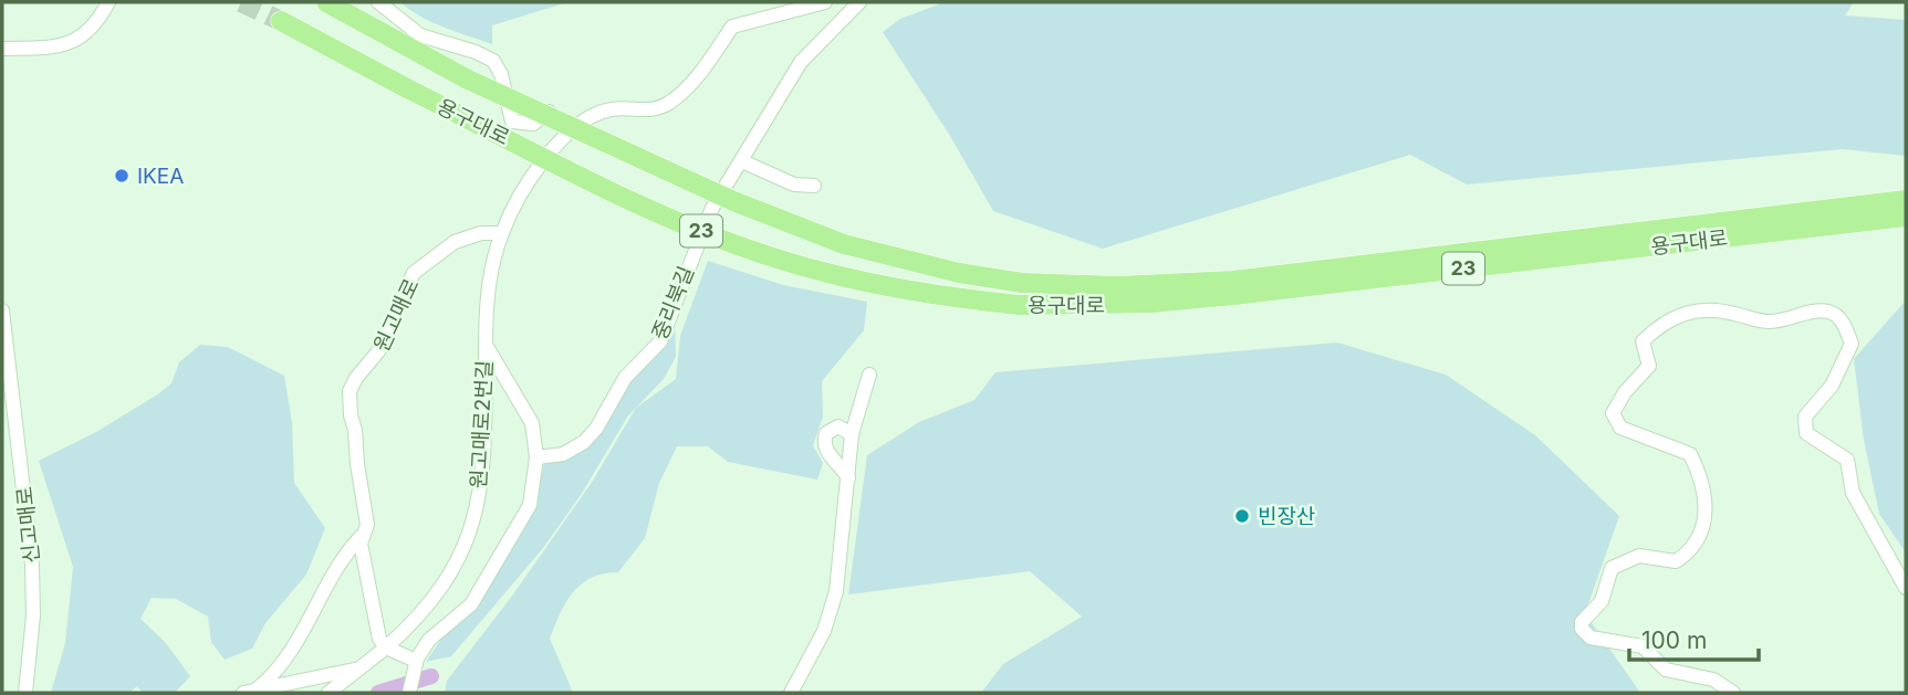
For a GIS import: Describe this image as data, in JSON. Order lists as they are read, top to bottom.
{
  "streets": {
    "highway": ["용구대로", "23"],
    "street": [
      "중리북길",
      "원고매로",
      "원고매로2번길",
      "신고매로"
    ]
  },
  "crossings": [
    ["원고매로", "원고매로2번길"]
  ],
  "places": ["IKEA", "빈장산"],
  "scale_bar": "100 m"
}
